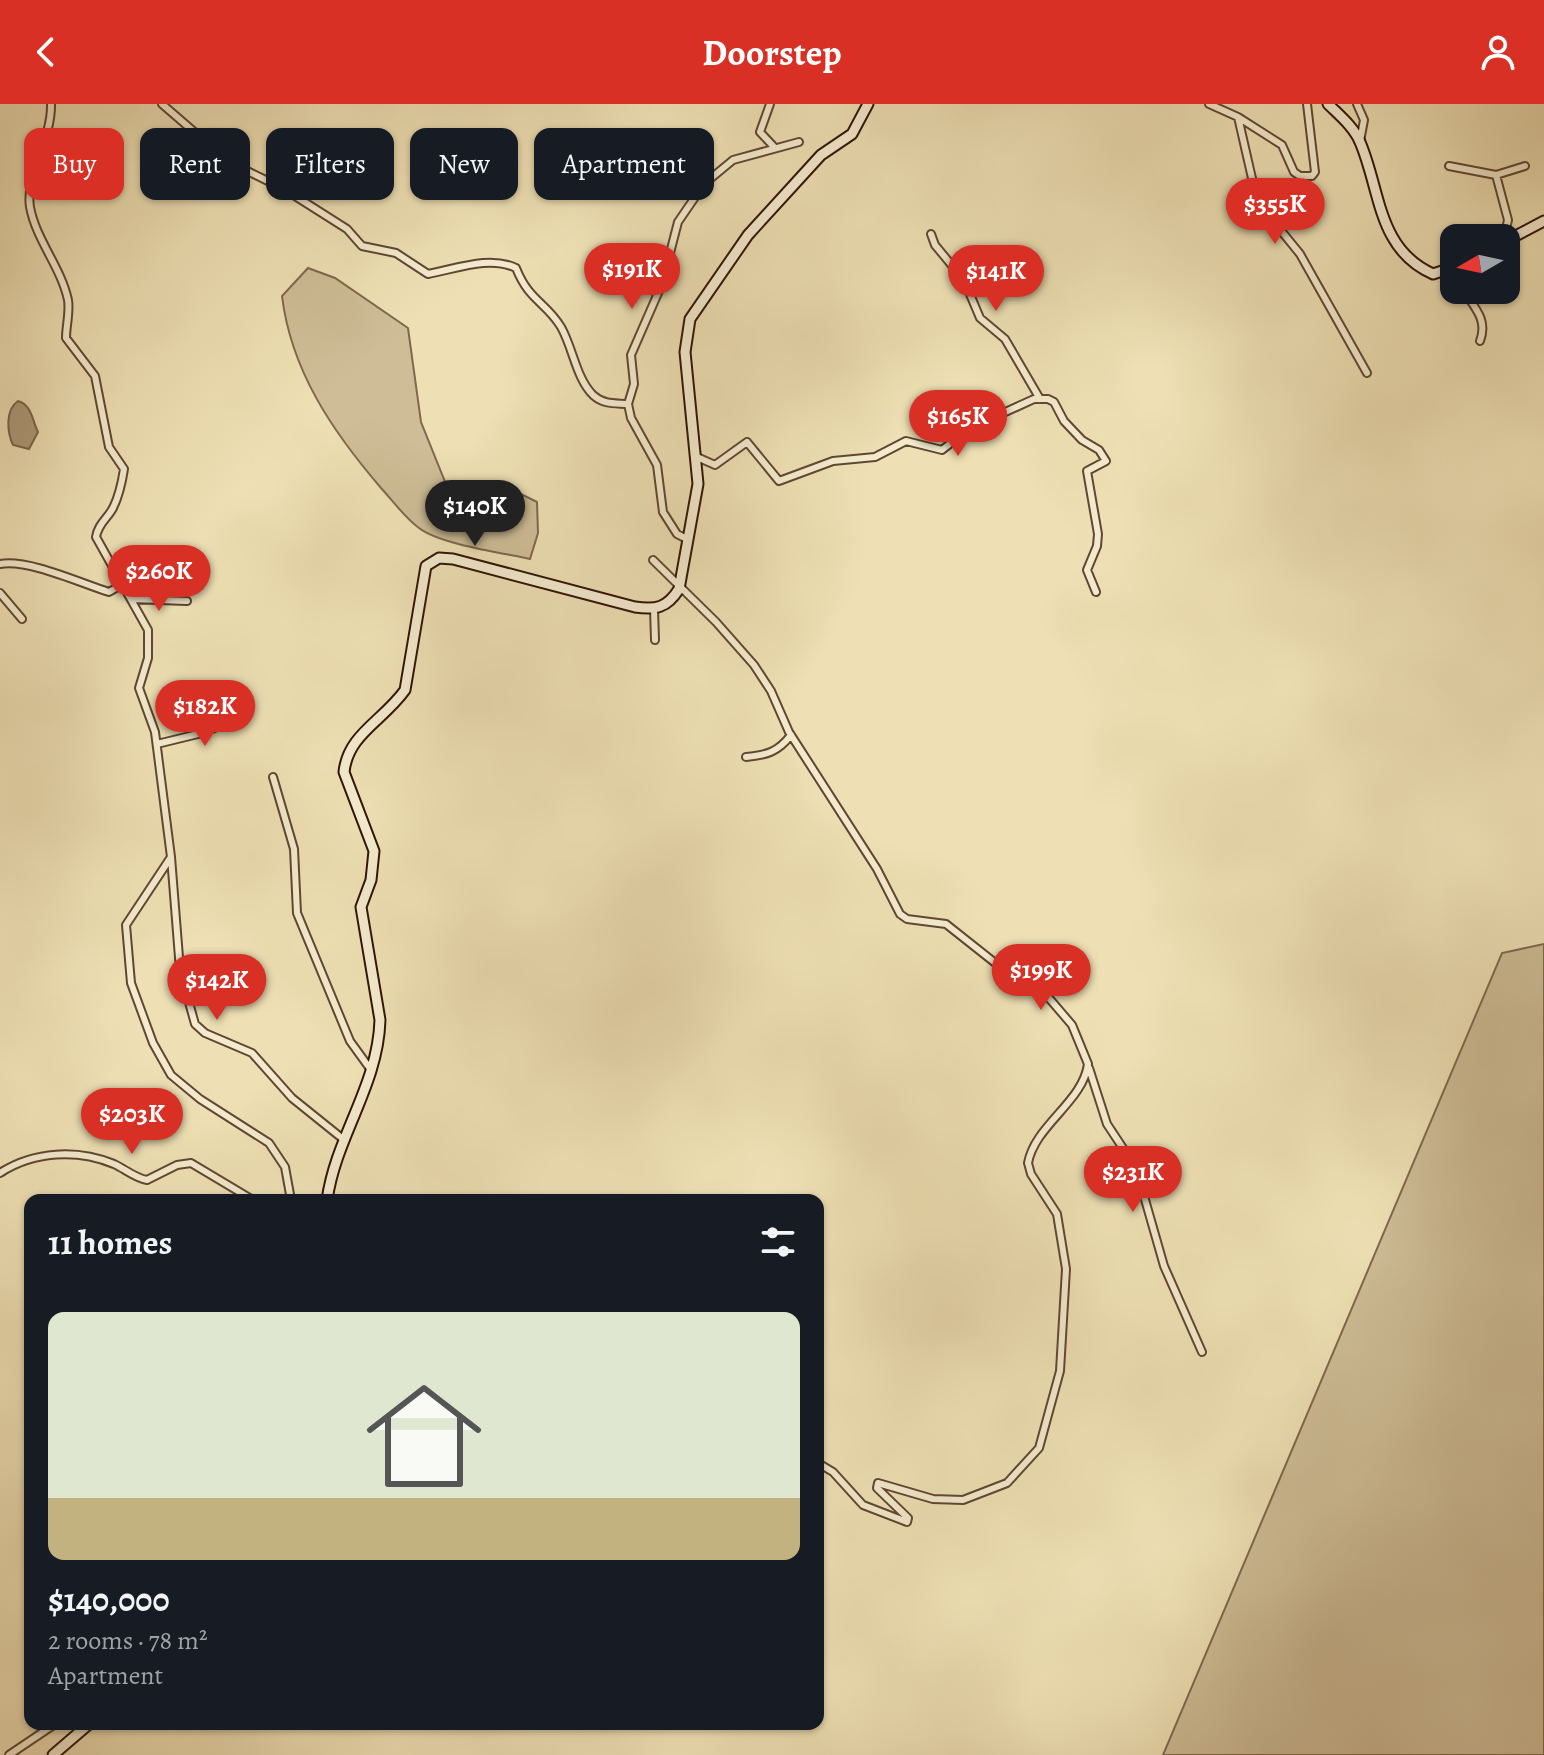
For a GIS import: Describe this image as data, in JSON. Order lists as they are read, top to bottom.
{
  "north": "left",
  "page": {
    "header": "Doorstep",
    "chip": [
      "Buy",
      "Rent",
      "Filters",
      "New",
      "Apartment"
    ],
    "price": [
      "$355K",
      "$191K",
      "$141K",
      "$165K",
      "$140K",
      "$260K",
      "$182K",
      "$199K",
      "$142K",
      "$203K",
      "$231K"
    ],
    "heading": "11 homes",
    "list": [
      {
        "name": "$140,000",
        "note": "2 rooms · 78 m² · Apartment"
      }
    ]
  }
}
